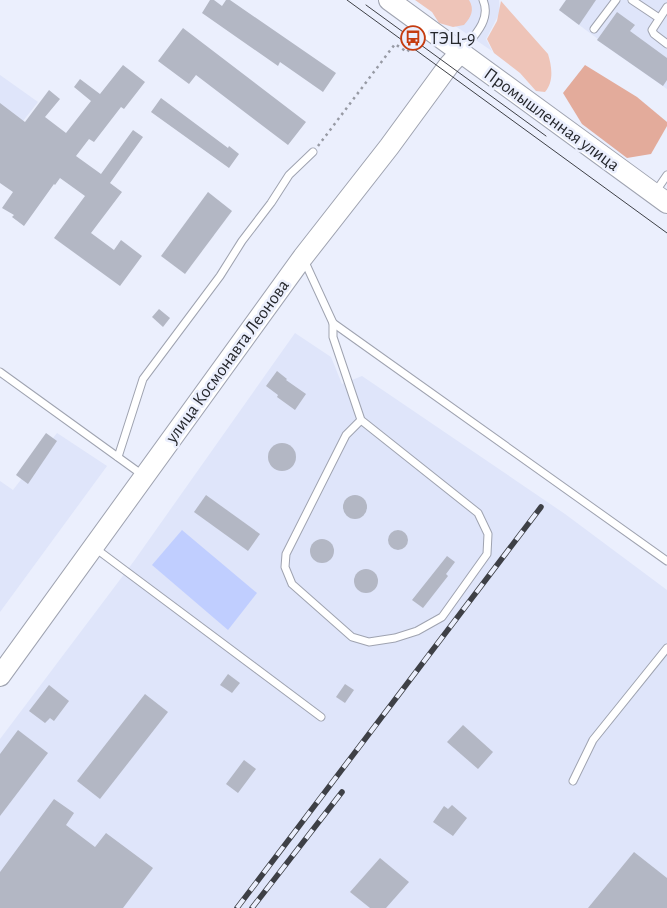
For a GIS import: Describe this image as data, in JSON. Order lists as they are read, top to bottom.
{
  "streets": {
    "street": ["Промышленная улица", "улица Космонавта Леонова"]
  },
  "crossings": [
    ["Промышленная улица", "улица Космонавта Леонова"]
  ],
  "places": {
    "bus stop": ["ТЭЦ-9"]
  }
}
